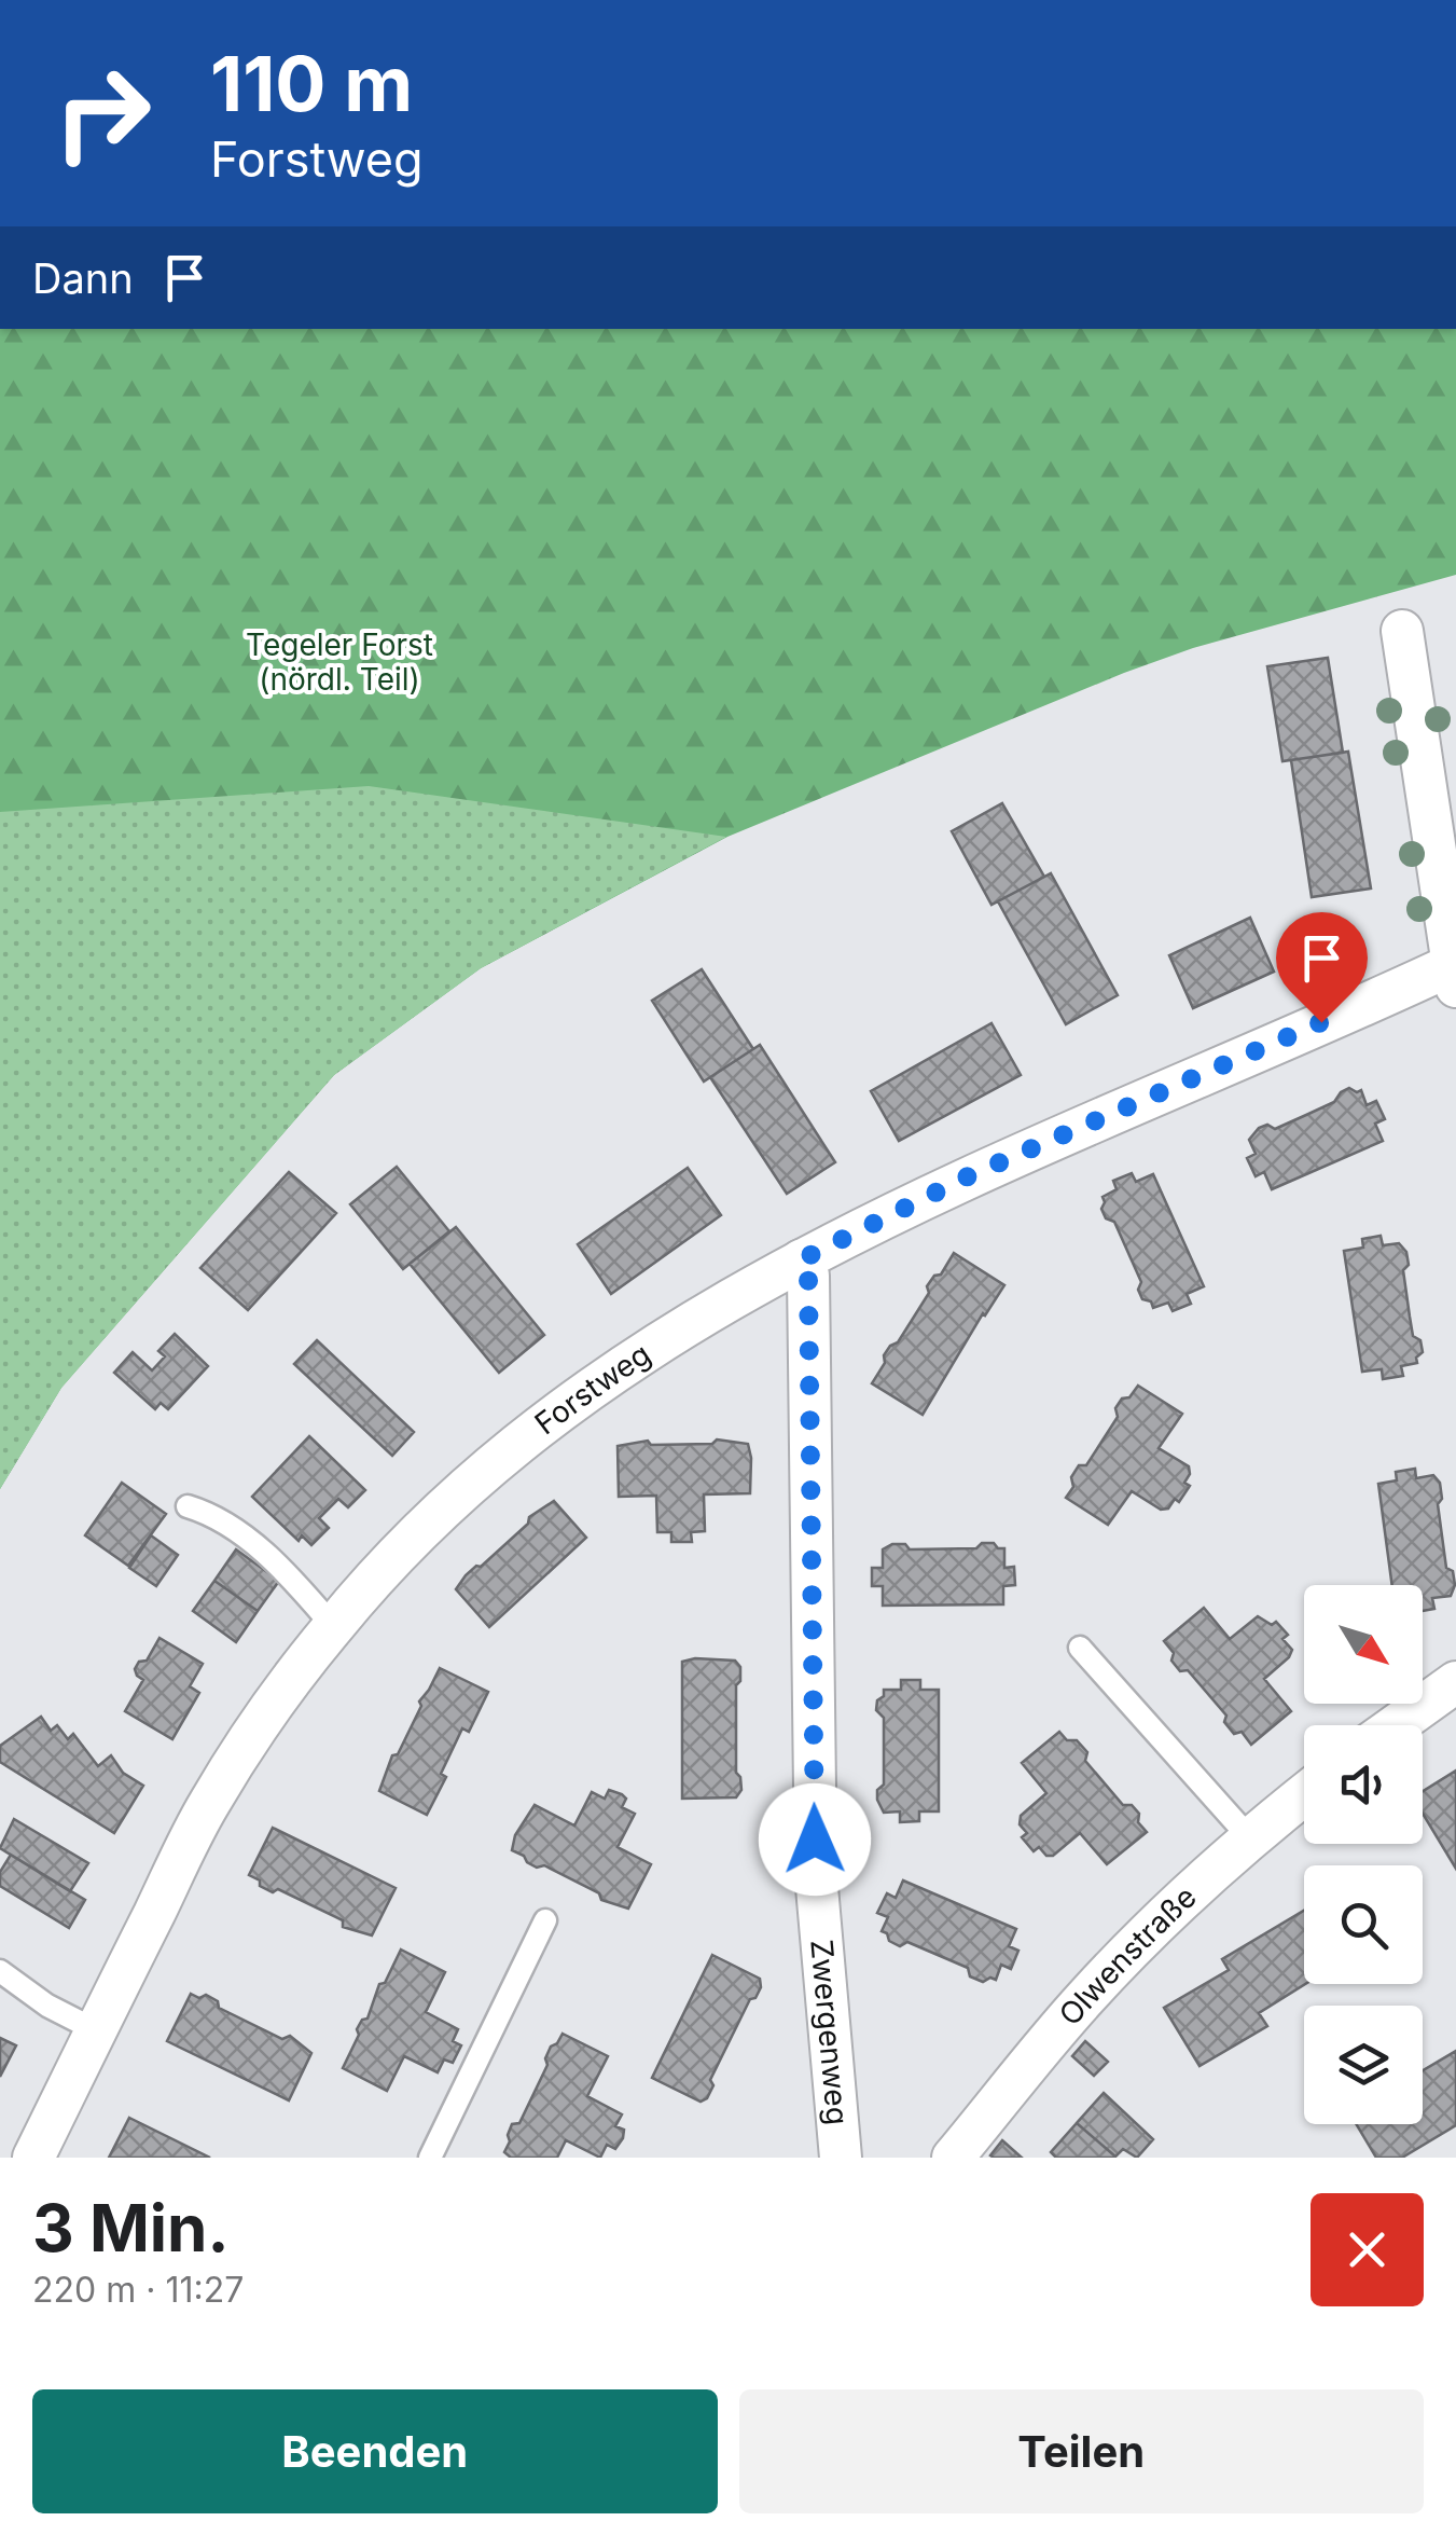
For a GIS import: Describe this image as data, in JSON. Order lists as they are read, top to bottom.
{
  "streets": {
    "street": ["Forstweg", "Olwenstraße", "Zwergenweg"]
  },
  "crossings": [
    ["Forstweg", "Zwergenweg"]
  ],
  "parks": ["Tegeler Forst (nördl. Teil)"],
  "north": "bottom right",
  "page": {
    "turn": ["110 m", "Forstweg"],
    "then": "Dann",
    "heading": ["3 Min.", "220 m · 11:27"],
    "buttons": ["Beenden", "Teilen"]
  }
}
